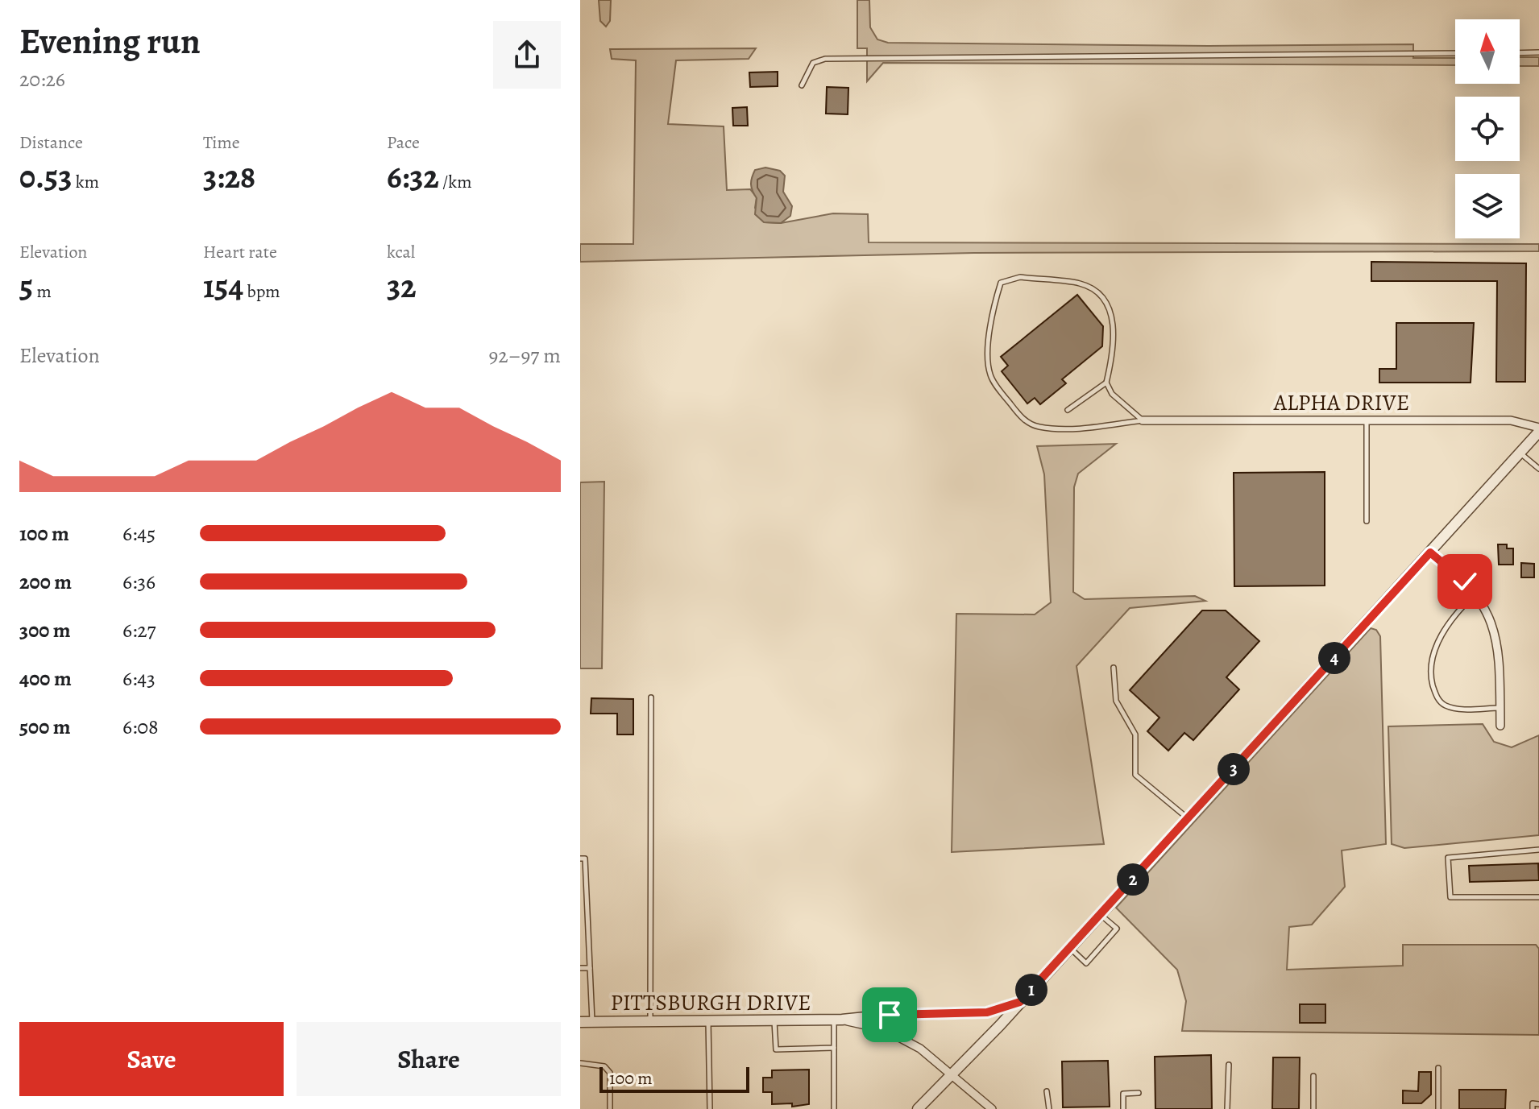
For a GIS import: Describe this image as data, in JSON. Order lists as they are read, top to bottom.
{
  "streets": {
    "street": ["ALPHA DRIVE", "PITTSBURGH DRIVE"]
  },
  "scale_bar": "100 m",
  "north": "top",
  "page": {
    "heading": ["Evening run", "20:26"],
    "stats": [
      ["Distance", "0.53 km"],
      ["Time", "3:28"],
      ["Pace", "6:32 /km"],
      ["Elevation", "5 m"],
      ["Heart rate", "154 bpm"],
      ["kcal", "32"]
    ],
    "chart": ["Elevation", "92–97 m"],
    "list": [
      {
        "name": "100 m",
        "note": "6:45"
      },
      {
        "name": "200 m",
        "note": "6:36"
      },
      {
        "name": "300 m",
        "note": "6:27"
      },
      {
        "name": "400 m",
        "note": "6:43"
      },
      {
        "name": "500 m",
        "note": "6:08"
      }
    ],
    "pins": [
      "4",
      "3",
      "2",
      "1"
    ],
    "buttons": ["Save", "Share"],
    "scale": "100 m"
  }
}
